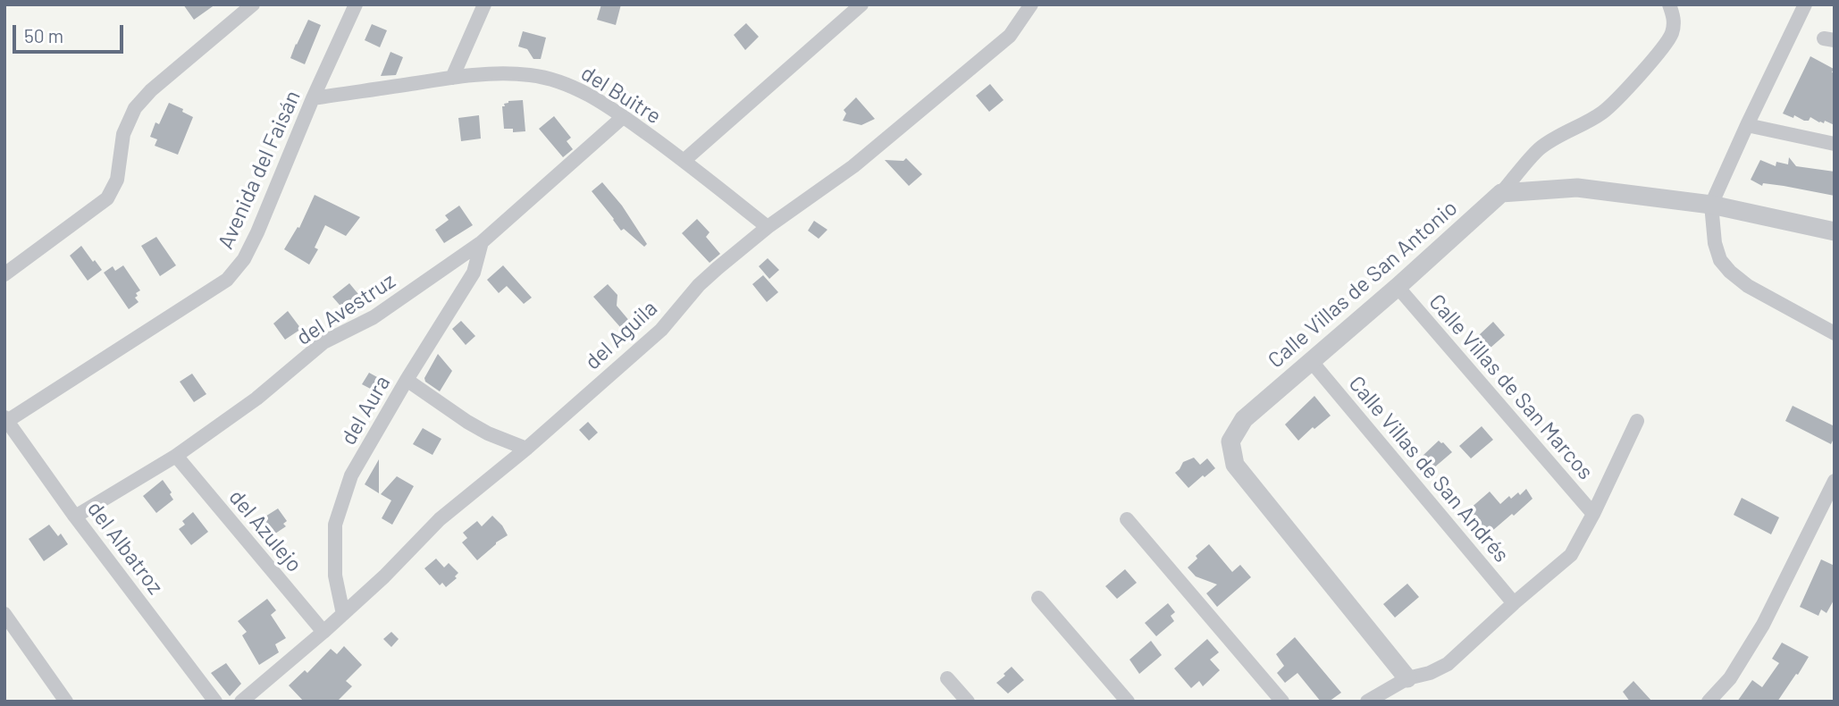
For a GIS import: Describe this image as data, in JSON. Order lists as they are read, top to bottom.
{
  "streets": {
    "street": [
      "del Buitre",
      "Avenida del Faisán",
      "Calle Villas de San Antonio",
      "del Avestruz",
      "del Aguila",
      "Calle Villas de San Marcos",
      "del Aura",
      "Calle Villas de San Andrés",
      "del Azulejo",
      "del Albatroz"
    ]
  },
  "crossings": [
    ["del Buitre", "Avenida del Faisán"],
    ["del Buitre", "del Avestruz"],
    ["del Buitre", "del Aguila"],
    ["Avenida del Faisán", "del Albatroz"],
    ["Calle Villas de San Antonio", "Calle Villas de San Marcos"],
    ["Calle Villas de San Antonio", "Calle Villas de San Andrés"],
    ["del Avestruz", "del Aura"],
    ["del Avestruz", "del Azulejo"],
    ["del Avestruz", "del Albatroz"],
    ["del Aguila", "del Aura"],
    ["del Aguila", "del Azulejo"]
  ],
  "scale_bar": "50 m"
}
